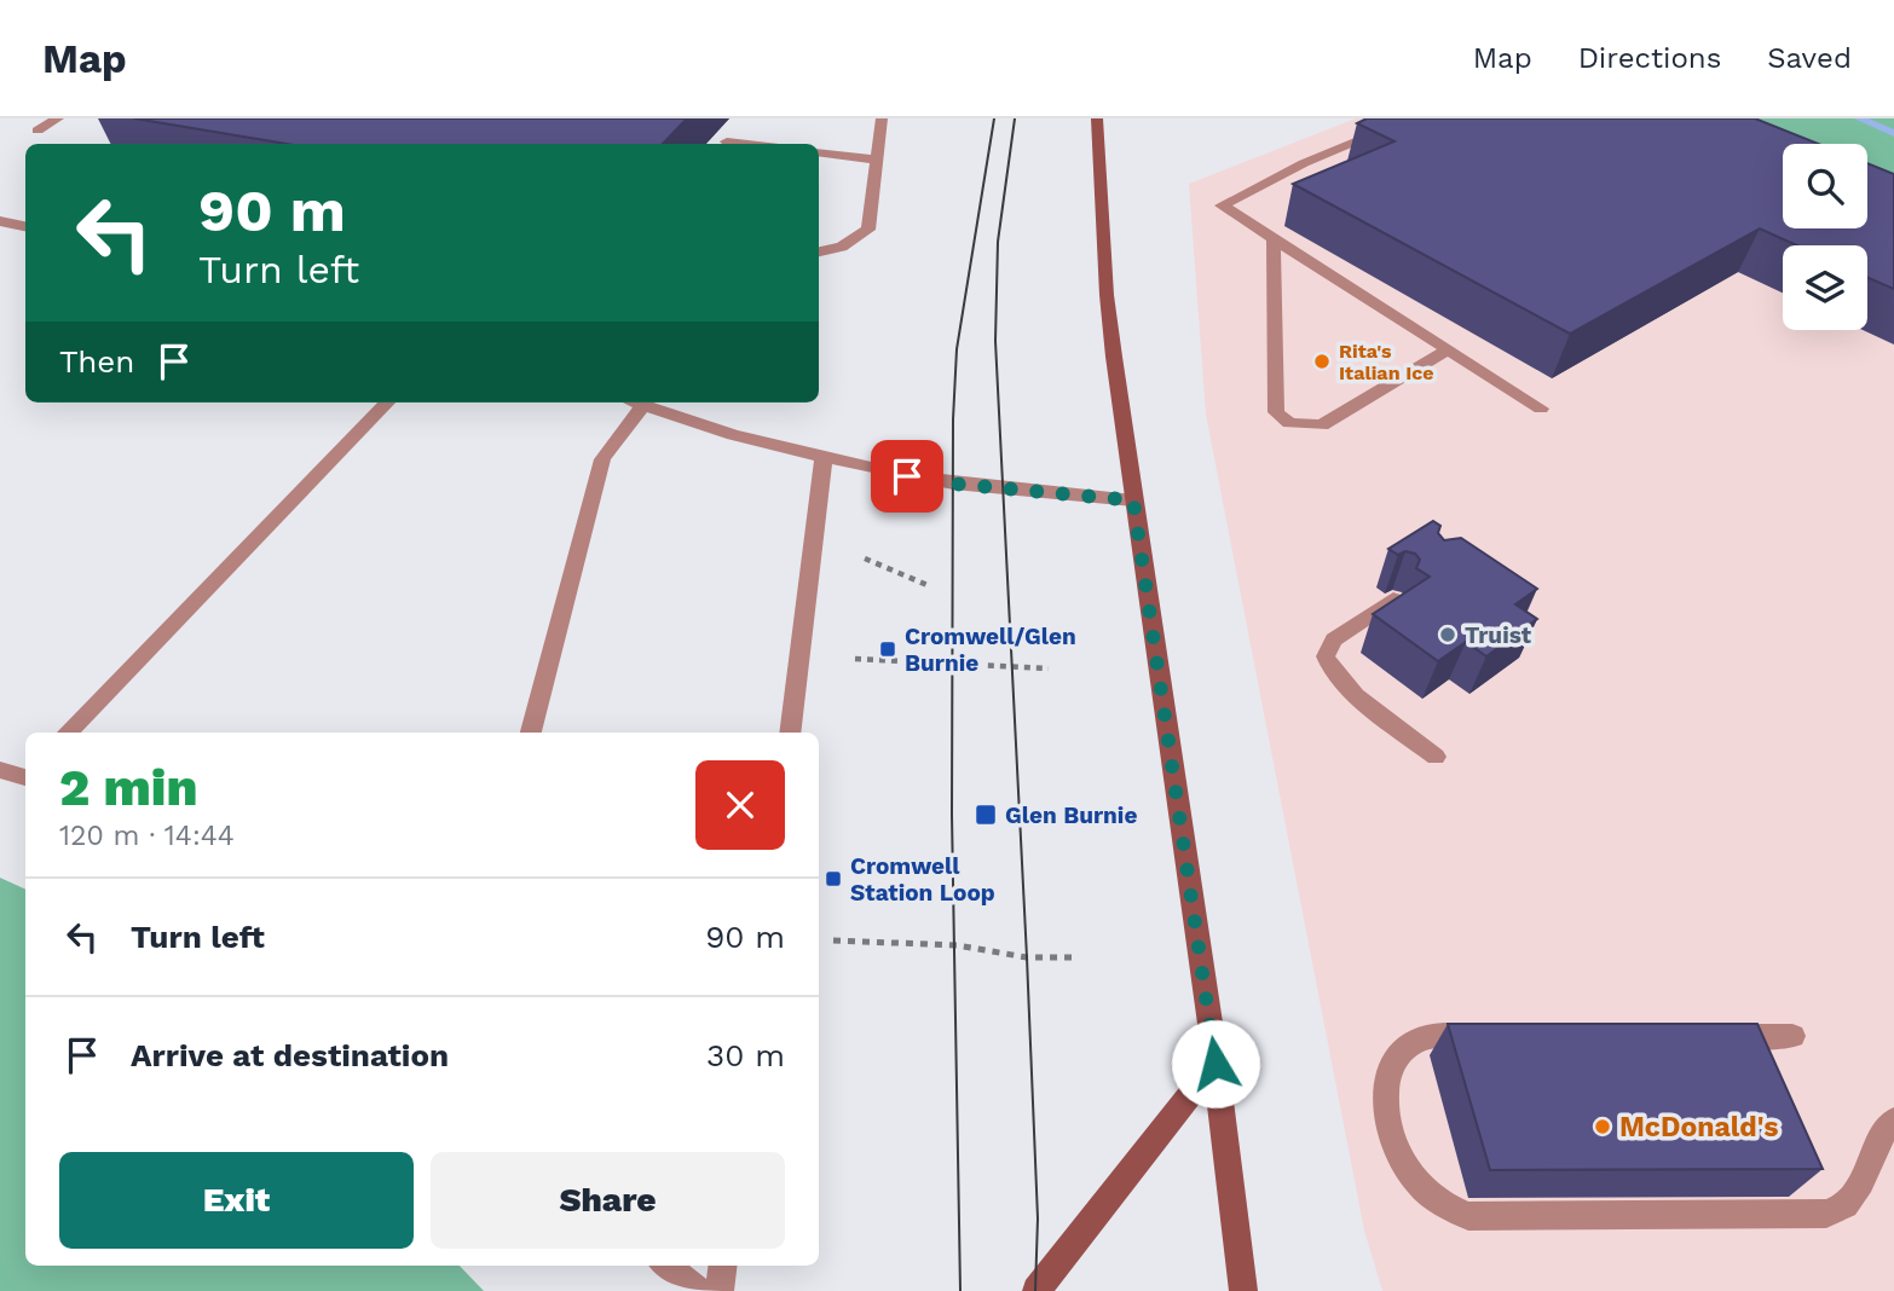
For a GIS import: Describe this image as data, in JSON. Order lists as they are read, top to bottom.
{
  "places": {
    "other": ["Rita's Italian Ice", "Truist", "McDonald's"],
    "transit": ["Cromwell/Glen Burnie", "Glen Burnie", "Cromwell Station Loop"]
  },
  "page": {
    "header": "Map",
    "nav": ["Map", "Directions", "Saved"],
    "turn": ["90 m", "Turn left"],
    "then": "Then",
    "heading": ["2 min", "120 m · 14:44"],
    "list": [
      {
        "name": "Turn left",
        "value": "90 m"
      },
      {
        "name": "Arrive at destination",
        "value": "30 m"
      }
    ],
    "buttons": ["Exit", "Share"]
  }
}
